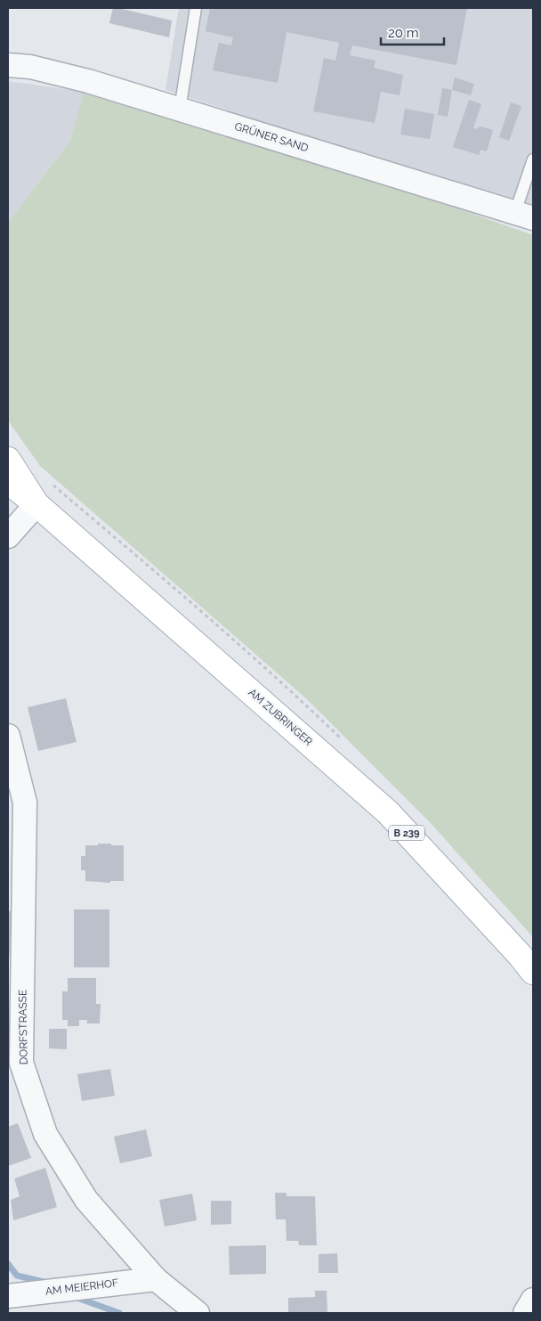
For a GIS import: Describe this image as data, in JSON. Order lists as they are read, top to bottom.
{
  "streets": {
    "main road": ["AM ZUBRINGER", "B 239"],
    "street": ["GRÜNER SAND", "DORFSTRASSE", "AM MEIERHOF"]
  },
  "crossings": [
    ["DORFSTRASSE", "AM MEIERHOF"]
  ],
  "scale_bar": "20 m"
}
